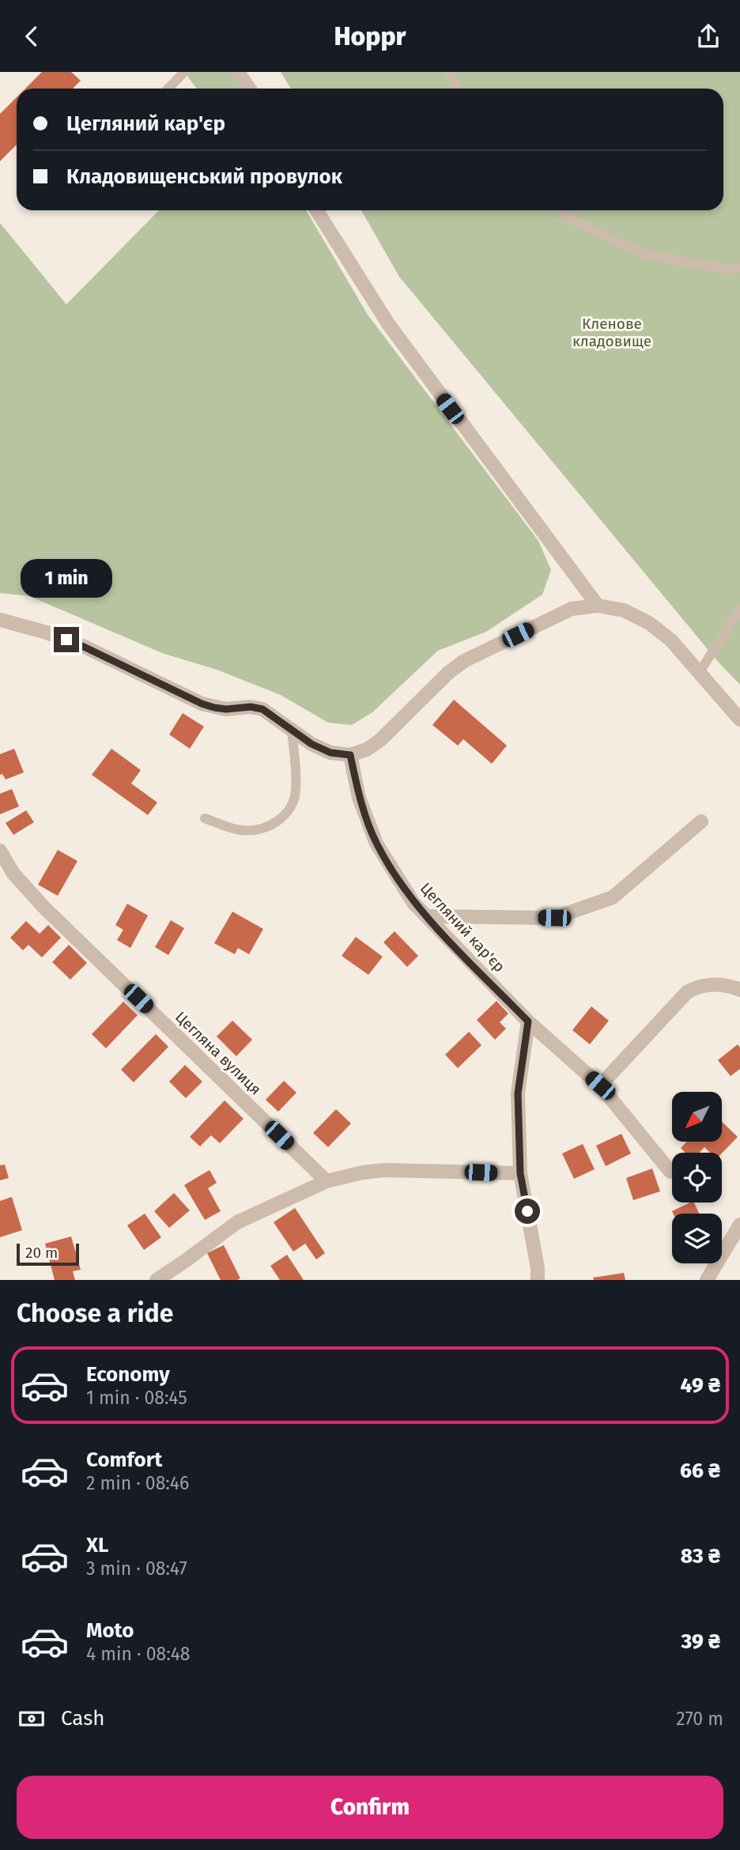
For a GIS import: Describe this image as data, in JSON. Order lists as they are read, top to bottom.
{
  "streets": {
    "street": ["Цегляний кар'єр", "Цегляна вулиця"]
  },
  "parks": ["Кленове кладовище"],
  "scale_bar": "20 m",
  "north": "bottom left",
  "page": {
    "header": "Hoppr",
    "banner": ["Цегляний кар'єр", "Кладовищенський провулок"],
    "bubble": "1 min",
    "scale": "20 m",
    "heading": "Choose a ride",
    "list": [
      {
        "name": "Economy",
        "note": "1 min · 08:45",
        "value": "49 ₴"
      },
      {
        "name": "Comfort",
        "note": "2 min · 08:46",
        "value": "66 ₴"
      },
      {
        "name": "XL",
        "note": "3 min · 08:47",
        "value": "83 ₴"
      },
      {
        "name": "Moto",
        "note": "4 min · 08:48",
        "value": "39 ₴"
      }
    ],
    "pay": ["Cash", "270 m"],
    "buttons": "Confirm"
  }
}
